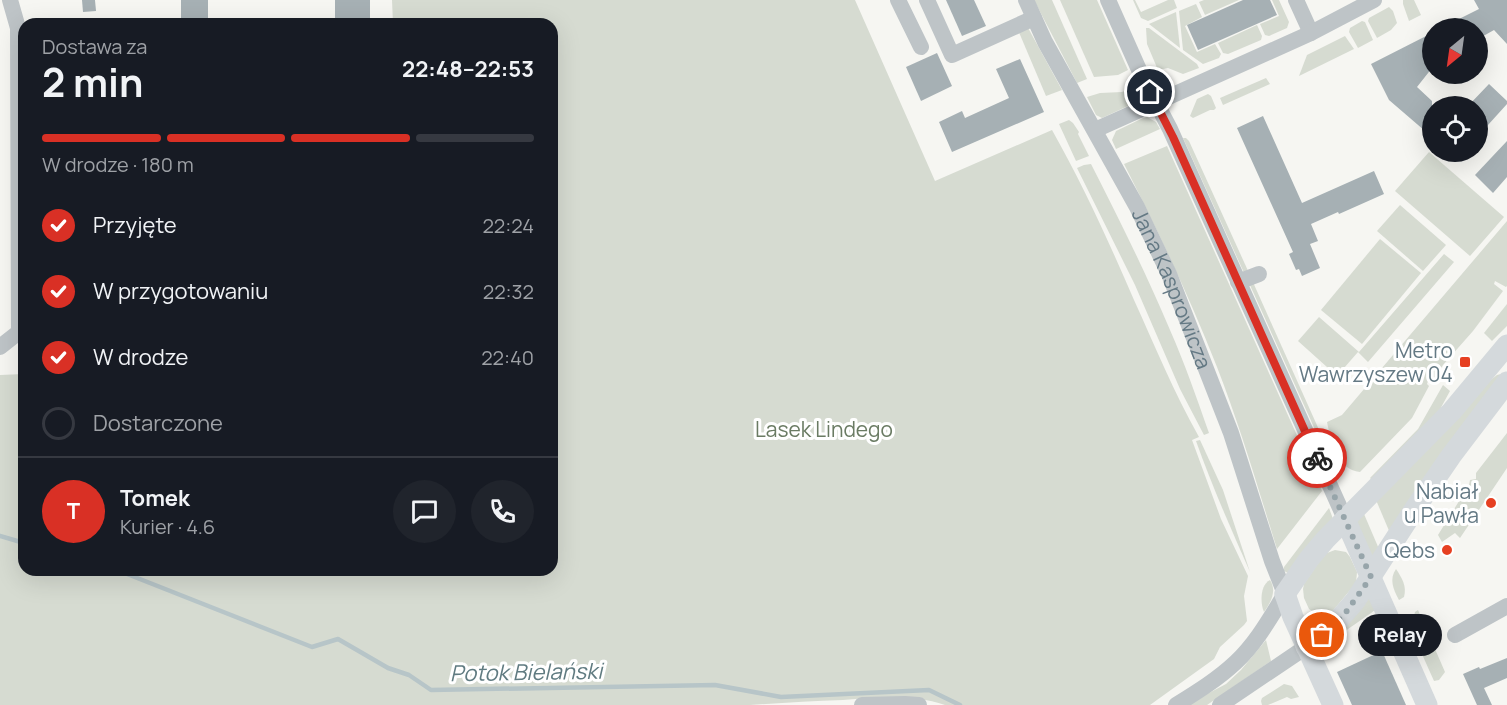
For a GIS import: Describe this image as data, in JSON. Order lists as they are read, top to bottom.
{
  "streets": {
    "street": ["Jana Kasprowicza"]
  },
  "water": ["Potok Bielański"],
  "parks": ["Lasek Lindego"],
  "places": {
    "transit": ["Metro Wawrzyszew 04"],
    "other": ["Nabiał u Pawła", "Qebs", "Relay"]
  },
  "north": "bottom left",
  "page": {
    "heading": ["2 min", "Dostawa za", "22:48–22:53"],
    "panel": ["Tomek", "Kurier · 4.6"],
    "bar": "W drodze · 180 m",
    "list": [
      ["Przyjęte", "22:24"],
      ["W przygotowaniu", "22:32"],
      ["W drodze", "22:40"],
      "Dostarczone"
    ],
    "round": "T",
    "bubble": "Relay"
  }
}
